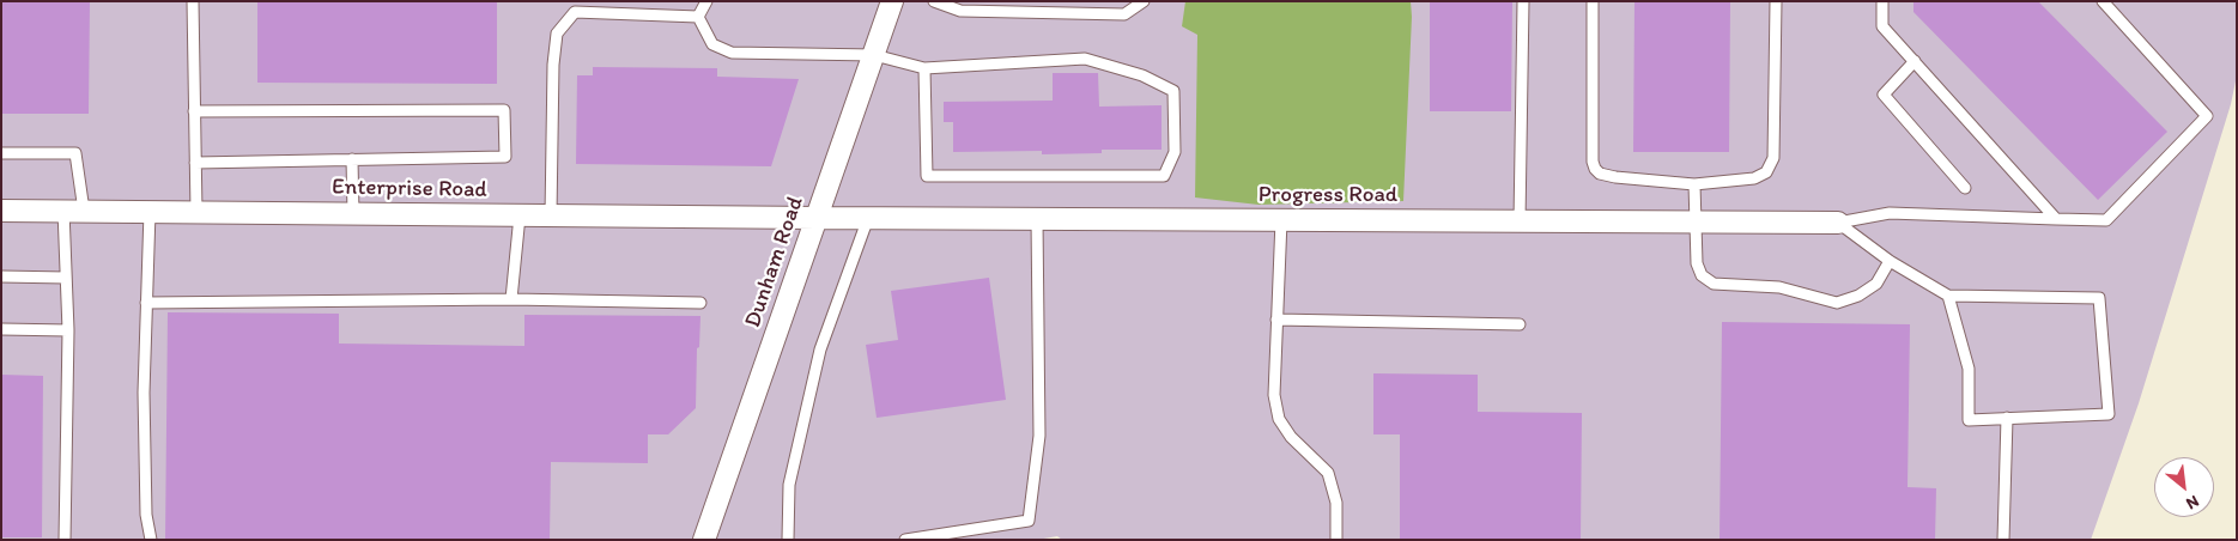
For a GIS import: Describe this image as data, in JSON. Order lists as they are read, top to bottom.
{
  "streets": {
    "street": ["Enterprise Road", "Progress Road", "Dunham Road"]
  },
  "crossings": [
    ["Enterprise Road", "Progress Road"],
    ["Enterprise Road", "Dunham Road"],
    ["Progress Road", "Dunham Road"]
  ],
  "north": "bottom right"
}
